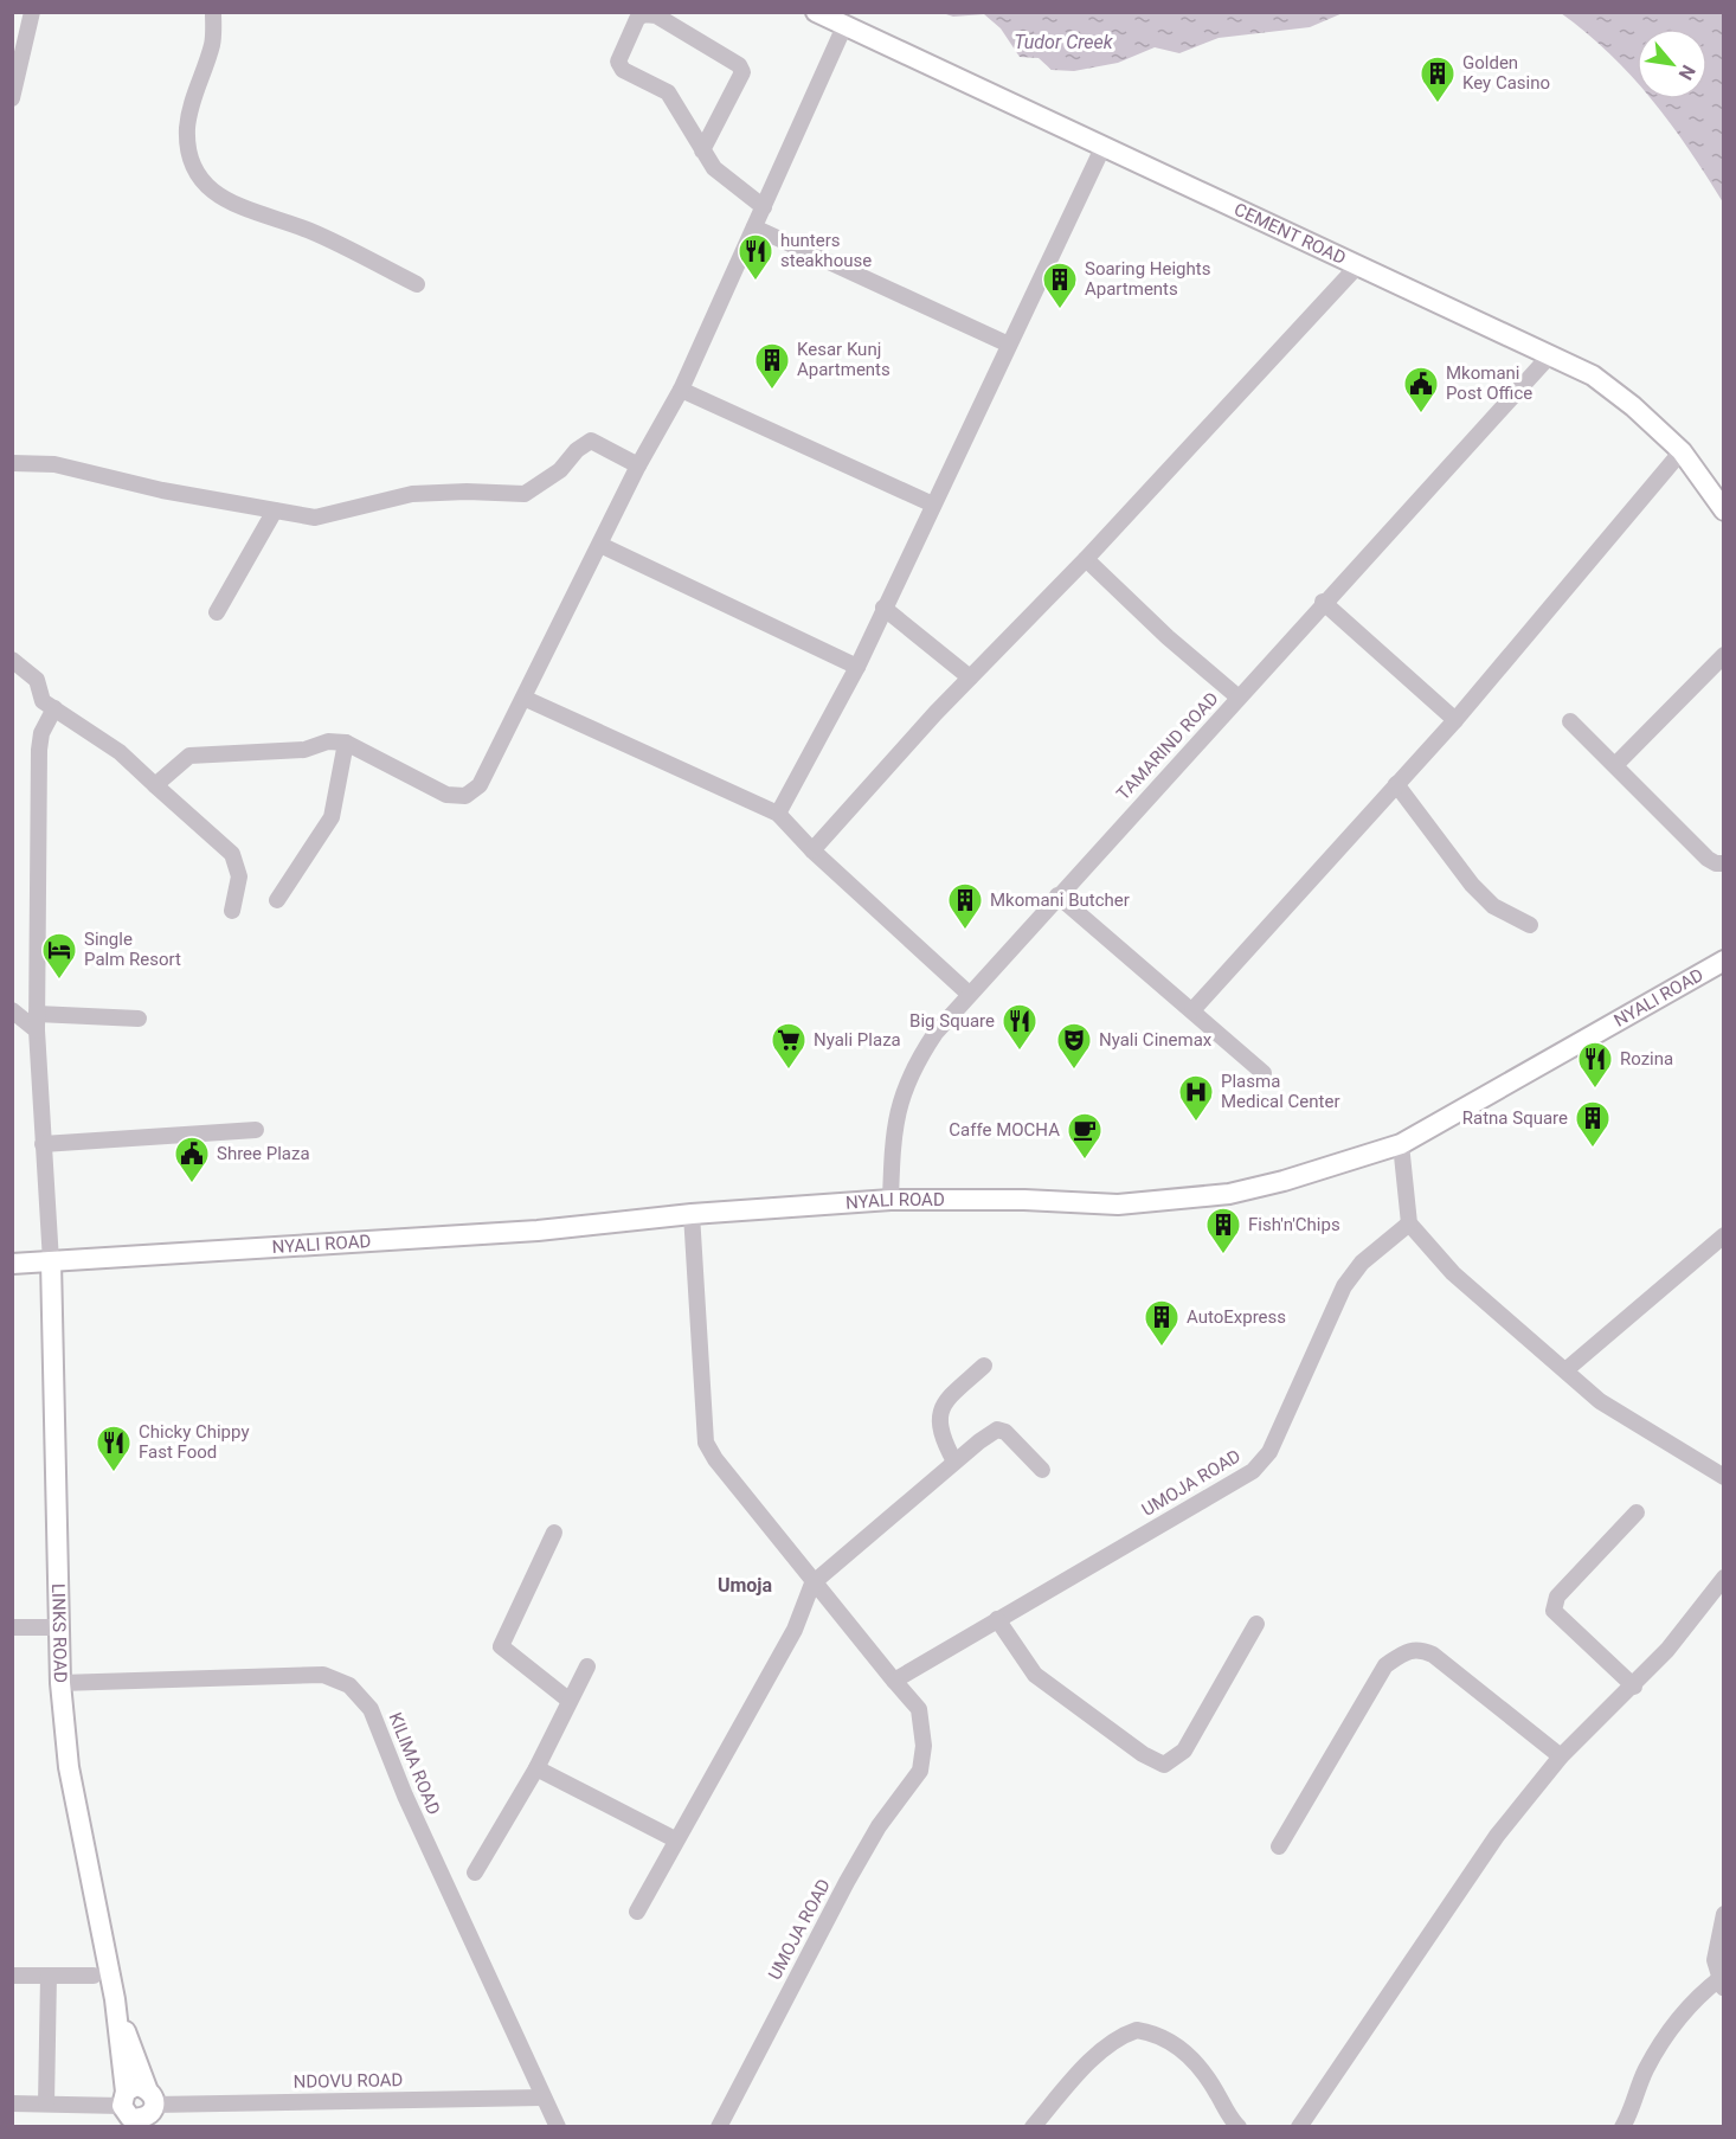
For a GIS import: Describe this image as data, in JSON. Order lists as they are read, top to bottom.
{
  "streets": {
    "main road": ["CEMENT ROAD", "NYALI ROAD", "LINKS ROAD"],
    "street": [
      "TAMARIND ROAD",
      "UMOJA ROAD",
      "KILIMA ROAD",
      "NDOVU ROAD"
    ]
  },
  "crossings": [
    ["CEMENT ROAD", "TAMARIND ROAD"],
    ["TAMARIND ROAD", "NYALI ROAD"],
    ["NYALI ROAD", "UMOJA ROAD"],
    ["NYALI ROAD", "LINKS ROAD"],
    ["LINKS ROAD", "KILIMA ROAD"],
    ["LINKS ROAD", "NDOVU ROAD"],
    ["KILIMA ROAD", "NDOVU ROAD"]
  ],
  "districts": ["Umoja"],
  "water": ["Tudor Creek"],
  "places": {
    "building": [
      "Golden Key Casino",
      "Soaring Heights Apartments",
      "Kesar Kunj Apartments",
      "Mkomani Butcher",
      "Ratna Square",
      "Fish'n'Chips",
      "AutoExpress"
    ],
    "restaurant": [
      "hunters steakhouse",
      "Big Square",
      "Rozina",
      "Chicky Chippy Fast Food"
    ],
    "public building": ["Mkomani Post Office", "Shree Plaza"],
    "hotel": ["Single Palm Resort"],
    "supermarket": ["Nyali Plaza"],
    "theatre": ["Nyali Cinemax"],
    "hospital": ["Plasma Medical Center"],
    "cafe": ["Caffe MOCHA"]
  },
  "north": "bottom right"
}
